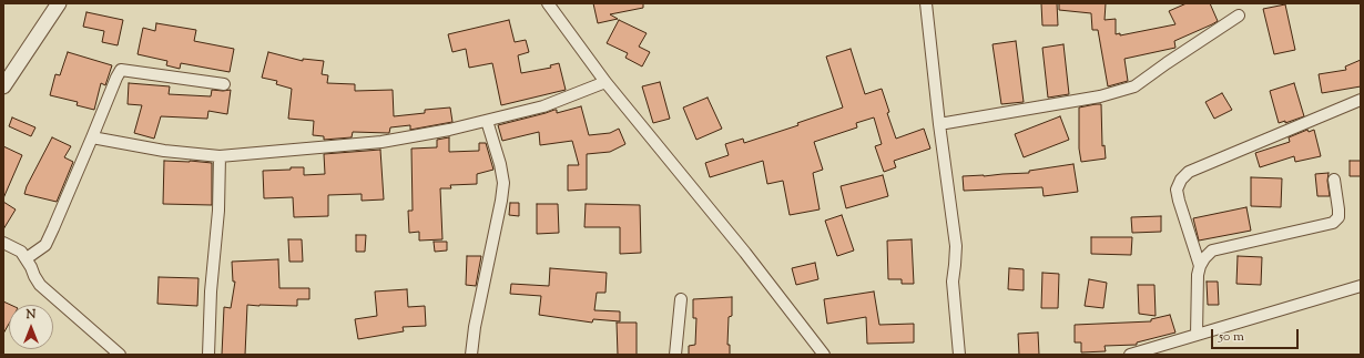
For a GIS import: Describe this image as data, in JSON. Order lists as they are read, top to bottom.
{
  "scale_bar": "50 m",
  "north": "top"
}
